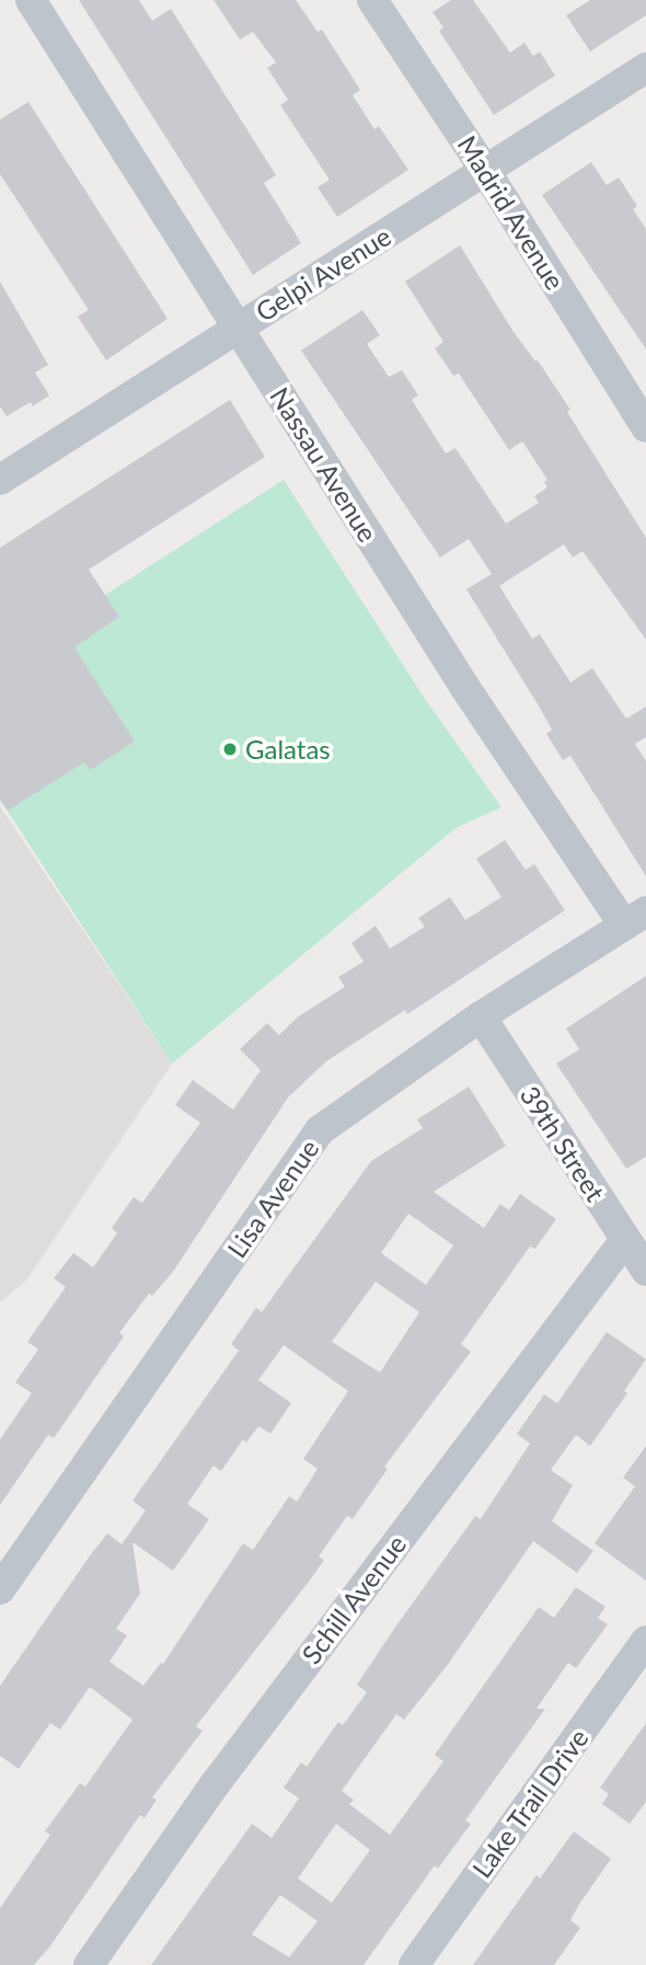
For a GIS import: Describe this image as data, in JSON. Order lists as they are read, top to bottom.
{
  "streets": {
    "street": [
      "Madrid Avenue",
      "Gelpi Avenue",
      "Nassau Avenue",
      "39th Street",
      "Lisa Avenue",
      "Schill Avenue",
      "Lake Trail Drive"
    ]
  },
  "crossings": [
    ["Madrid Avenue", "Gelpi Avenue"],
    ["Gelpi Avenue", "Nassau Avenue"],
    ["Nassau Avenue", "Lisa Avenue"],
    ["39th Street", "Lisa Avenue"],
    ["39th Street", "Schill Avenue"]
  ],
  "places": ["Galatas"]
}
